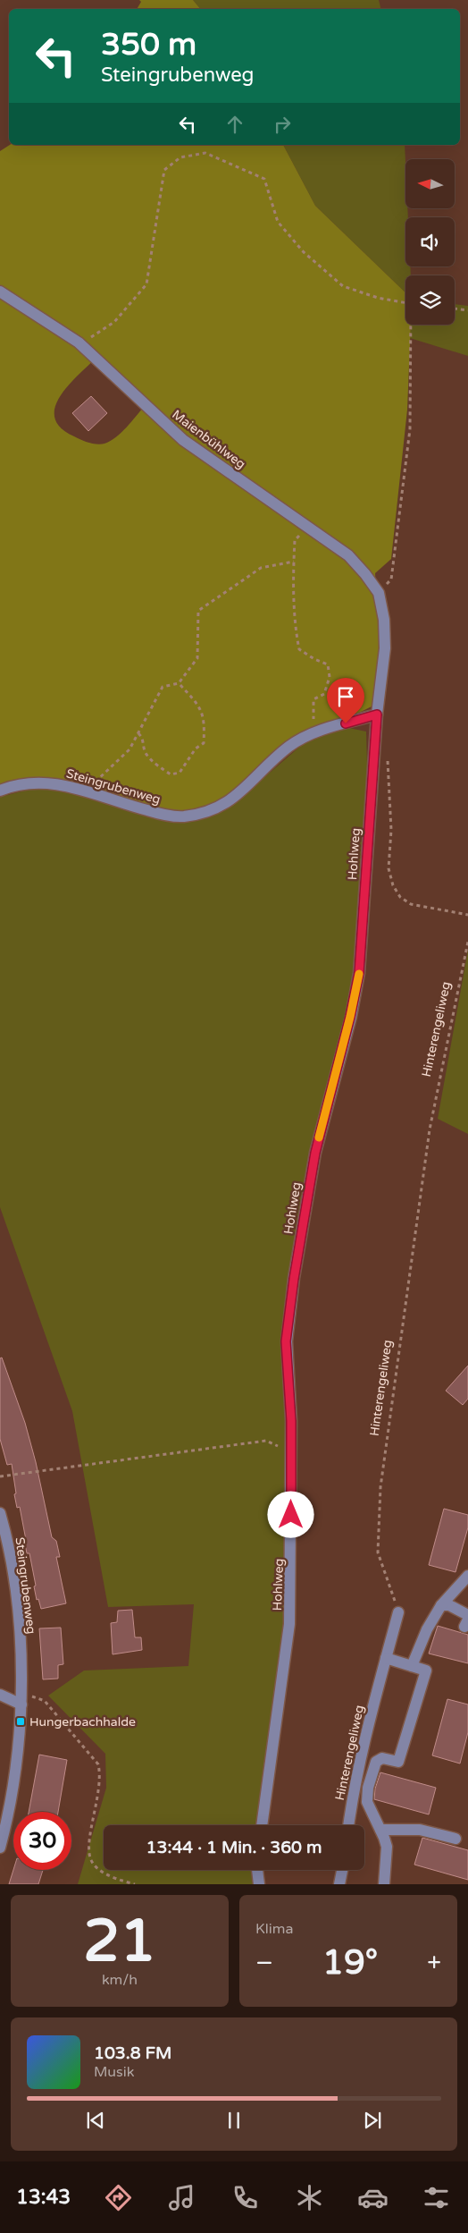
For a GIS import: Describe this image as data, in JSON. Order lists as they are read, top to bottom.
{
  "streets": {
    "street": [
      "Maienbühlweg",
      "Steingrubenweg",
      "Hohlweg",
      "Hinterengeliweg"
    ]
  },
  "crossings": [
    ["Maienbühlweg", "Hohlweg"],
    ["Steingrubenweg", "Hohlweg"]
  ],
  "places": {
    "transit": ["Hungerbachhalde"]
  },
  "north": "left",
  "page": {
    "turn": ["350 m", "Steingrubenweg"],
    "limit": "30",
    "trip": "13:44 · 1 Min. · 360 m",
    "tile": [
      ["21", "km/h"],
      "Klima"
    ],
    "heat": ["−", "19°", "+"],
    "song": ["103.8 FM", "Musik"],
    "tabs": "13:43"
  }
}
